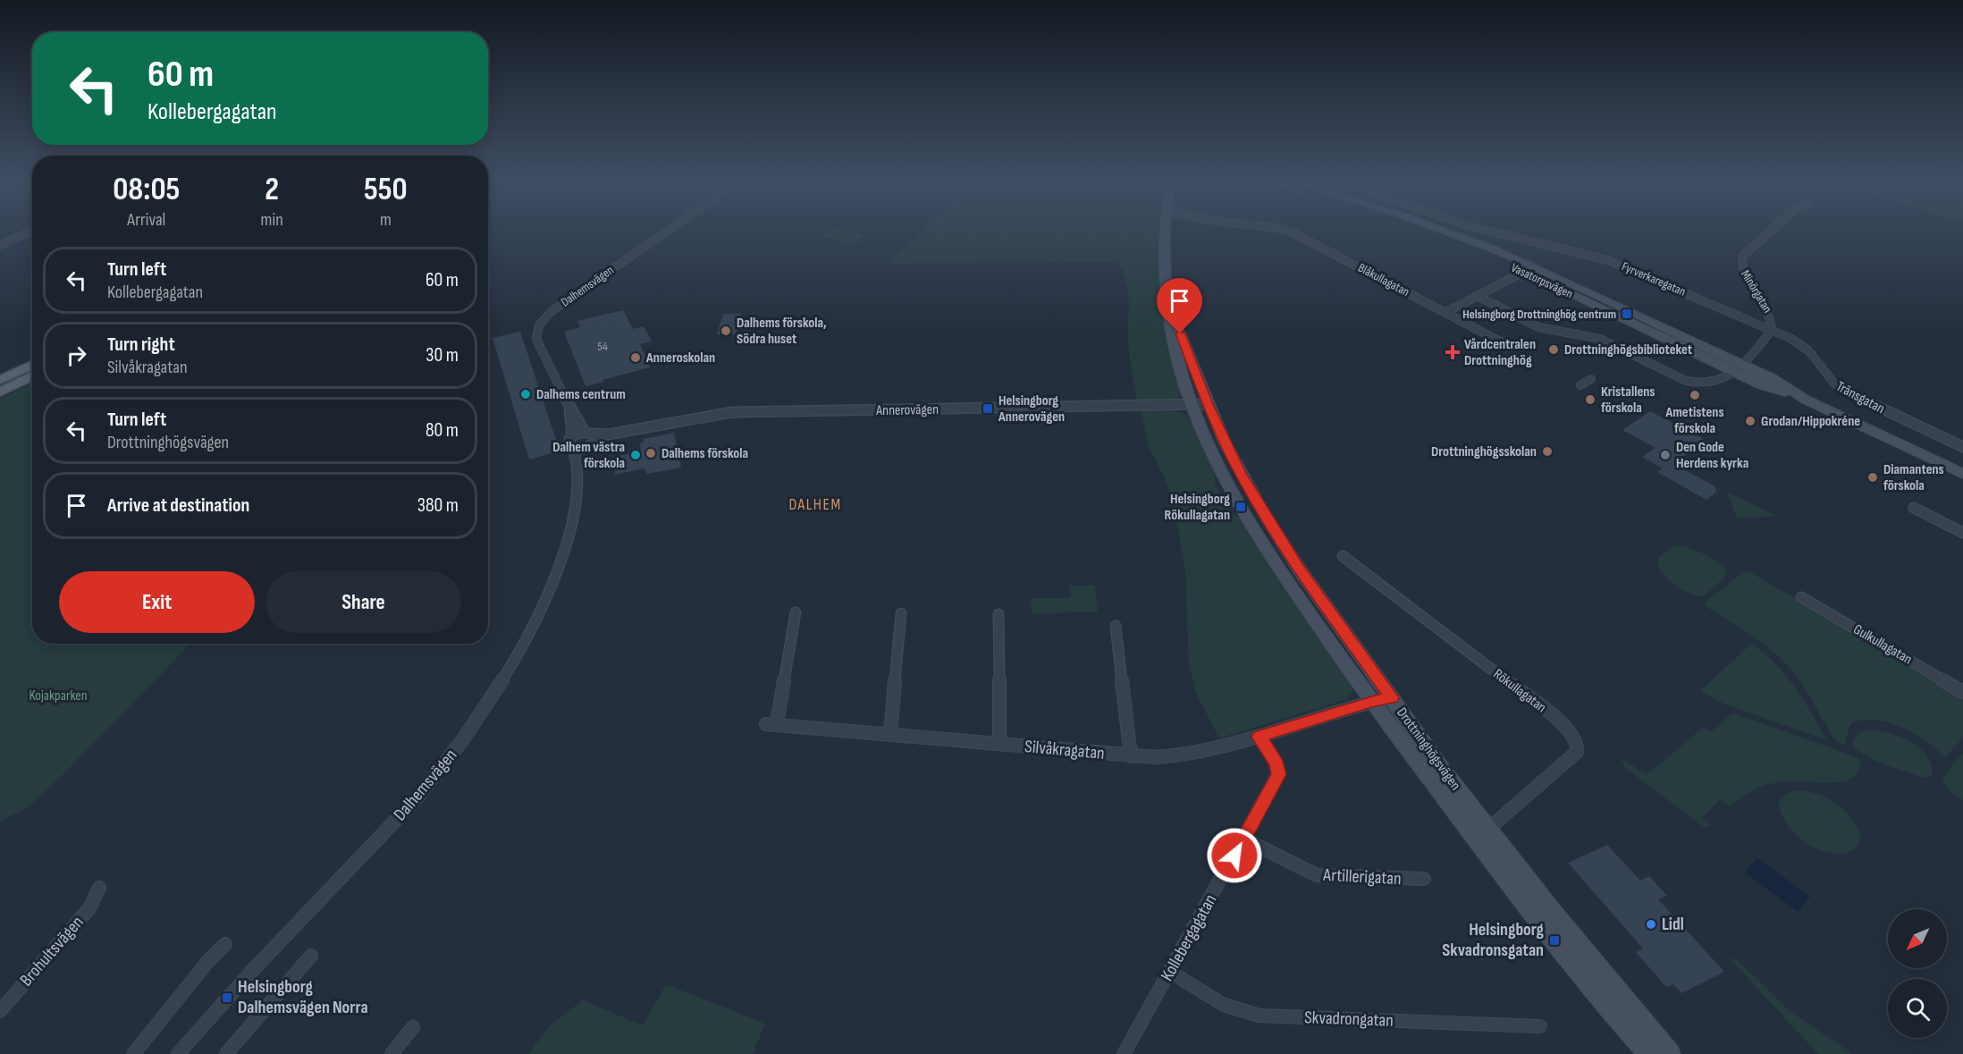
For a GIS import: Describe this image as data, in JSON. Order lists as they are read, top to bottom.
{
  "streets": {
    "street": [
      "Fyrverkaregatan",
      "Blåkullagatan",
      "Vasatorpsvägen",
      "Dalhemsvägen",
      "Minörgatan",
      "Tränsgatan",
      "Annerovägen",
      "Gulkullagatan",
      "Rökullagatan",
      "Drottninghögsvägen",
      "Silvåkragatan",
      "Artillerigatan",
      "Kollebergagatan",
      "Brohultsvägen",
      "Skvadrongatan"
    ]
  },
  "crossings": [
    ["Fyrverkaregatan", "Minörgatan"],
    ["Fyrverkaregatan", "Tränsgatan"],
    ["Vasatorpsvägen", "Minörgatan"],
    ["Dalhemsvägen", "Annerovägen"],
    ["Minörgatan", "Tränsgatan"],
    ["Annerovägen", "Drottninghögsvägen"],
    ["Rökullagatan", "Drottninghögsvägen"],
    ["Drottninghögsvägen", "Silvåkragatan"],
    ["Silvåkragatan", "Kollebergagatan"],
    ["Artillerigatan", "Kollebergagatan"],
    ["Kollebergagatan", "Skvadrongatan"]
  ],
  "districts": ["DALHEM"],
  "parks": ["Kojakparken"],
  "places": {
    "transit": [
      "Helsingborg Drottninghög centrum",
      "Helsingborg Annerovägen",
      "Helsingborg Rökullagatan",
      "Helsingborg Skvadronsgatan",
      "Helsingborg Dalhemsvägen Norra"
    ],
    "other": [
      "Dalhems förskola, Södra huset",
      "Drottninghögsbiblioteket",
      "Anneroskolan",
      "Dalhems centrum",
      "Ametistens förskola",
      "Kristallens förskola",
      "Grodan/Hippokréne",
      "Drottninghögsskolan",
      "Dalhems förskola",
      "Dalhem västra förskola",
      "Den Gode Herdens kyrka",
      "Diamantens förskola",
      "Lidl"
    ],
    "health": ["Vårdcentralen Drottninghög"]
  },
  "house_numbers": ["54"],
  "north": "bottom left",
  "page": {
    "turn": ["60 m", "Kollebergagatan"],
    "eta": [
      "08:05",
      "Arrival",
      "2",
      "min",
      "550",
      "m"
    ],
    "list": [
      {
        "name": "Turn left",
        "note": "Kollebergagatan",
        "value": "60 m"
      },
      {
        "name": "Turn right",
        "note": "Silvåkragatan",
        "value": "30 m"
      },
      {
        "name": "Turn left",
        "note": "Drottninghögsvägen",
        "value": "80 m"
      },
      {
        "name": "Arrive at destination",
        "value": "380 m"
      }
    ],
    "buttons": ["Exit", "Share"]
  }
}
